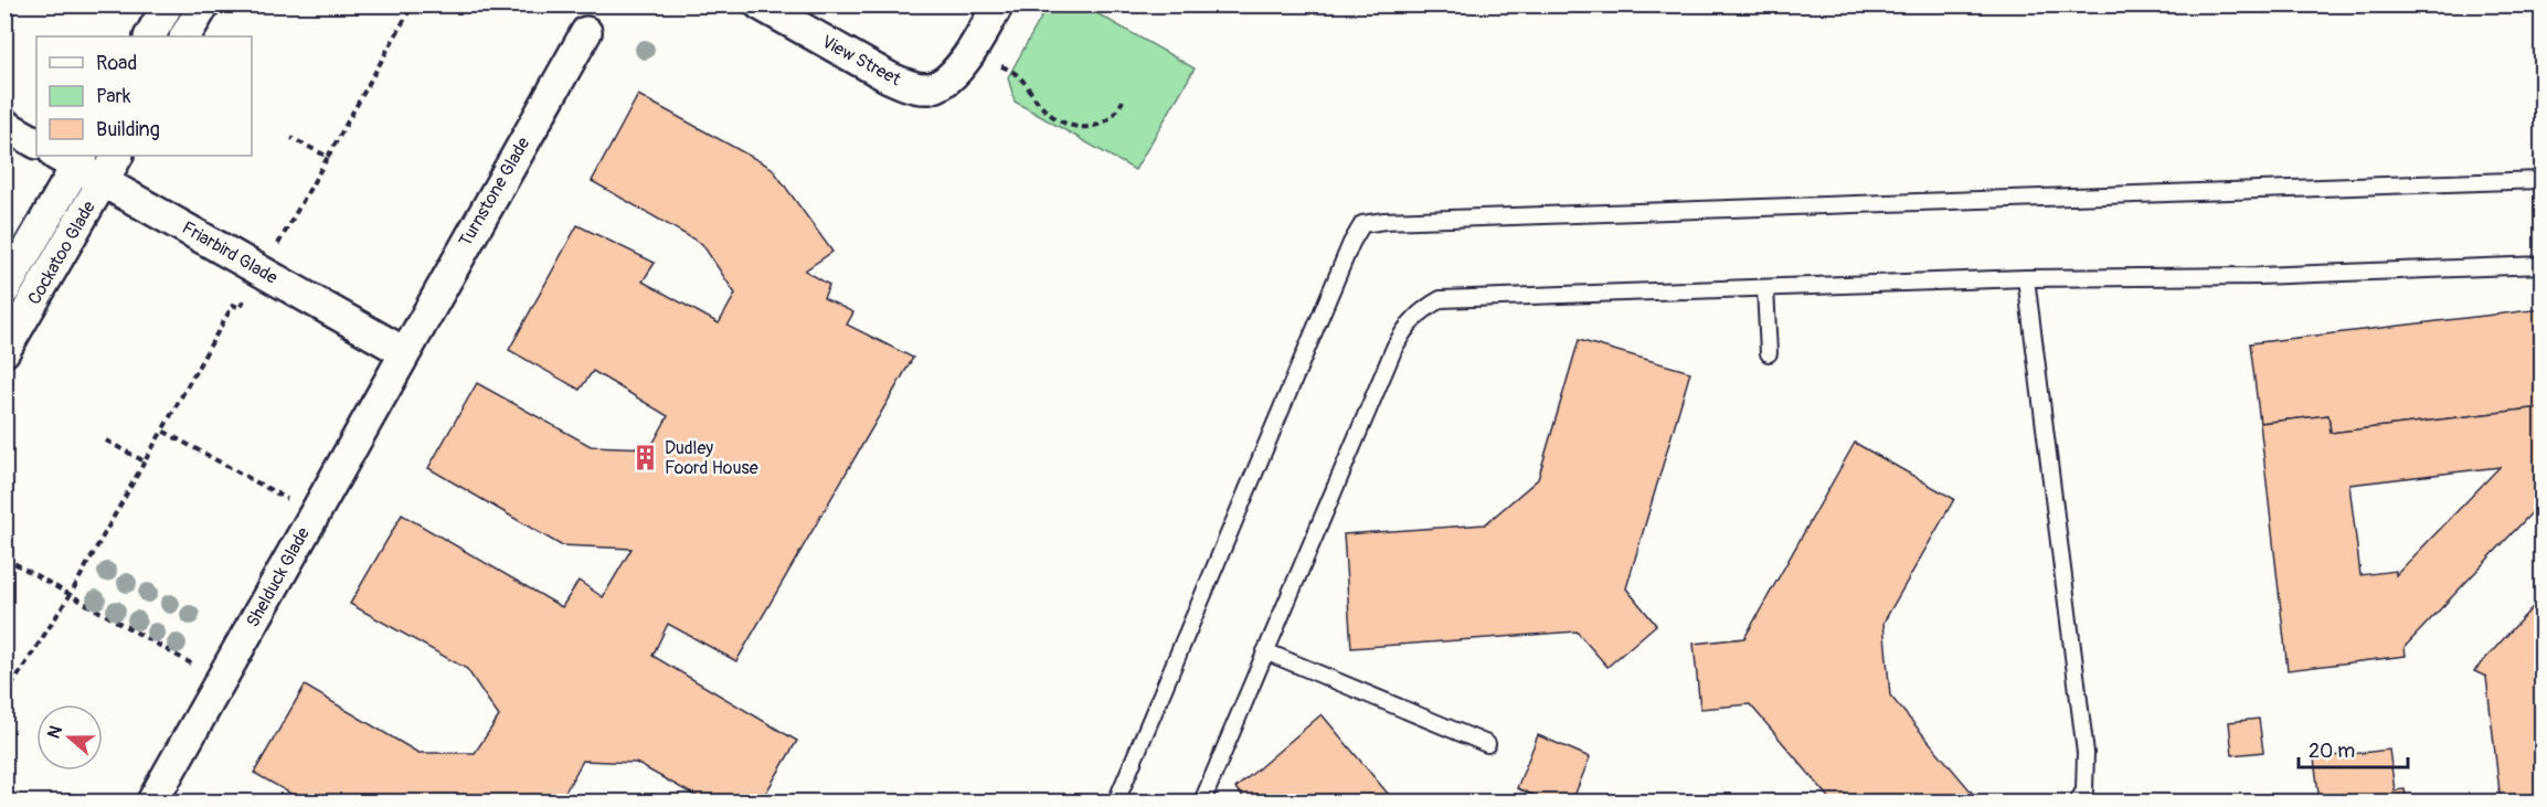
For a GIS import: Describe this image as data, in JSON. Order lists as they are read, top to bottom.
{
  "streets": {
    "street": [
      "View Street",
      "Turnstone Glade",
      "Cockatoo Glade",
      "Friarbird Glade",
      "Shelduck Glade"
    ]
  },
  "crossings": [
    ["Turnstone Glade", "Friarbird Glade"],
    ["Turnstone Glade", "Shelduck Glade"],
    ["Cockatoo Glade", "Friarbird Glade"],
    ["Friarbird Glade", "Shelduck Glade"]
  ],
  "places": {
    "building": ["Dudley Foord House"]
  },
  "legend": ["Road", "Park", "Building"],
  "scale_bar": "20 m",
  "north": "left"
}
